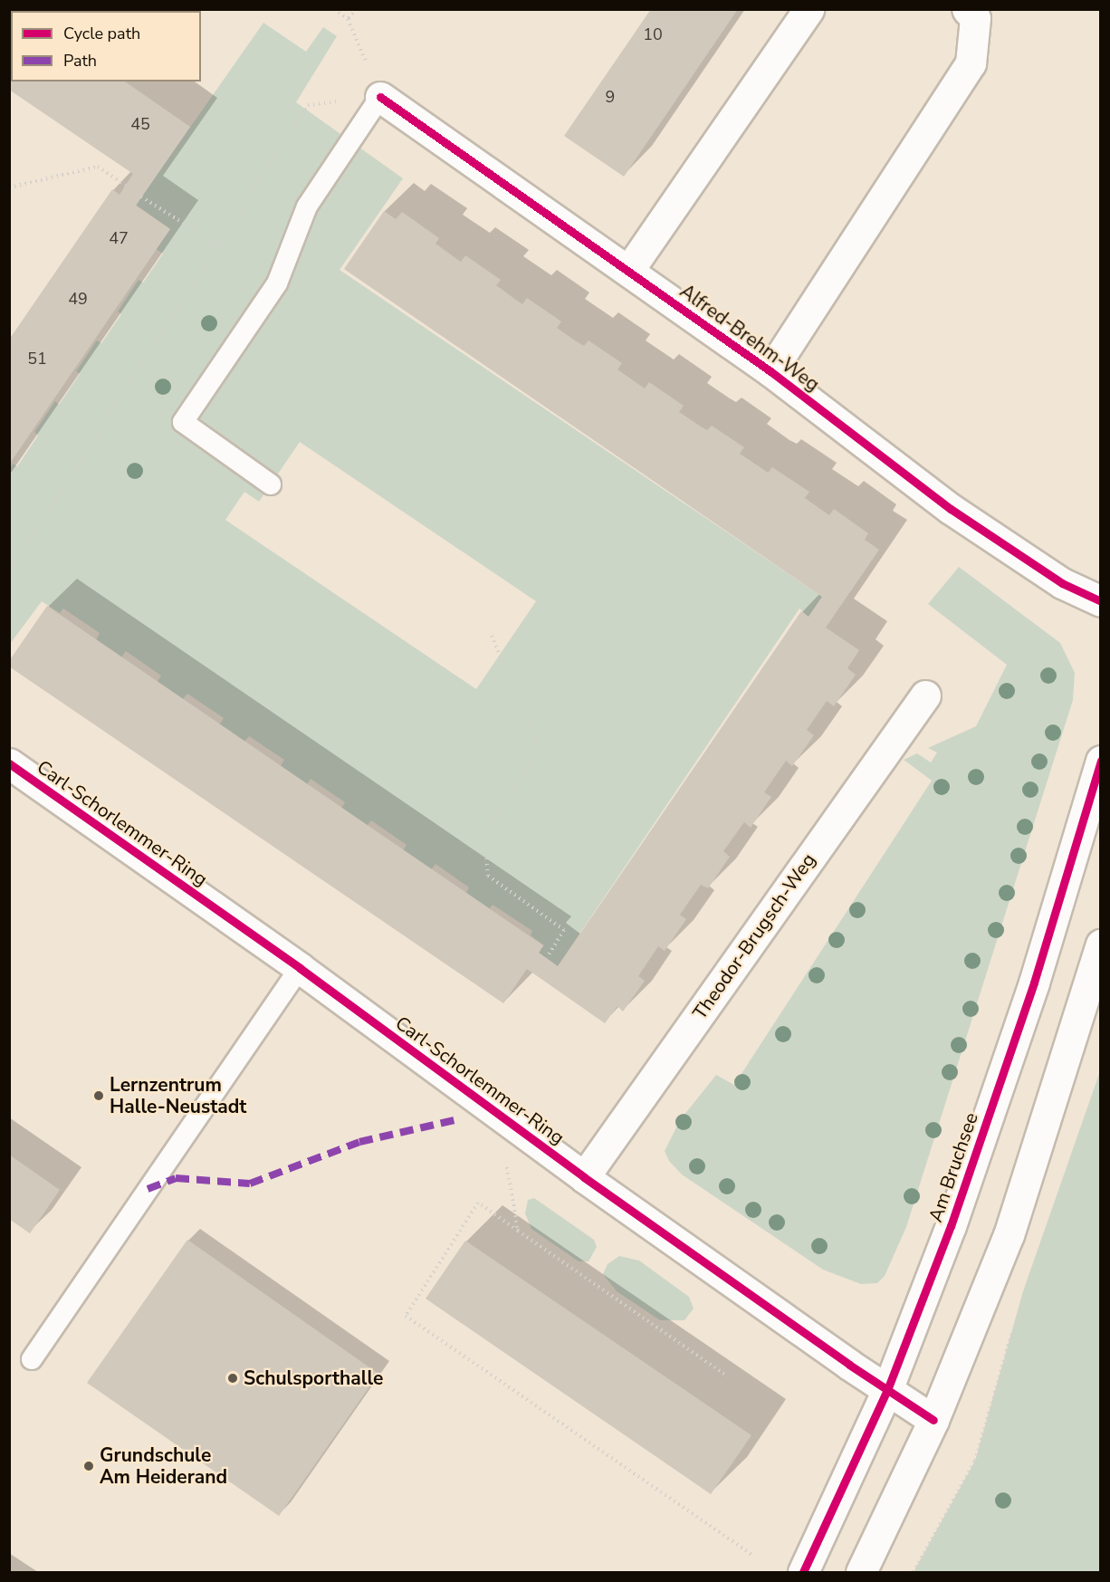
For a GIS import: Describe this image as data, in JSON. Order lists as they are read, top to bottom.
{
  "streets": {
    "street": [
      "Alfred-Brehm-Weg",
      "Carl-Schorlemmer-Ring",
      "Theodor-Brugsch-Weg",
      "Am Bruchsee"
    ]
  },
  "crossings": [
    ["Carl-Schorlemmer-Ring", "Theodor-Brugsch-Weg"],
    ["Carl-Schorlemmer-Ring", "Am Bruchsee"]
  ],
  "places": ["Lernzentrum Halle-Neustadt", "Schulsporthalle", "Grundschule Am Heiderand"],
  "house_numbers": [
    "10",
    "9",
    "45",
    "47",
    "49",
    "51"
  ],
  "legend": ["Cycle path", "Path"]
}
